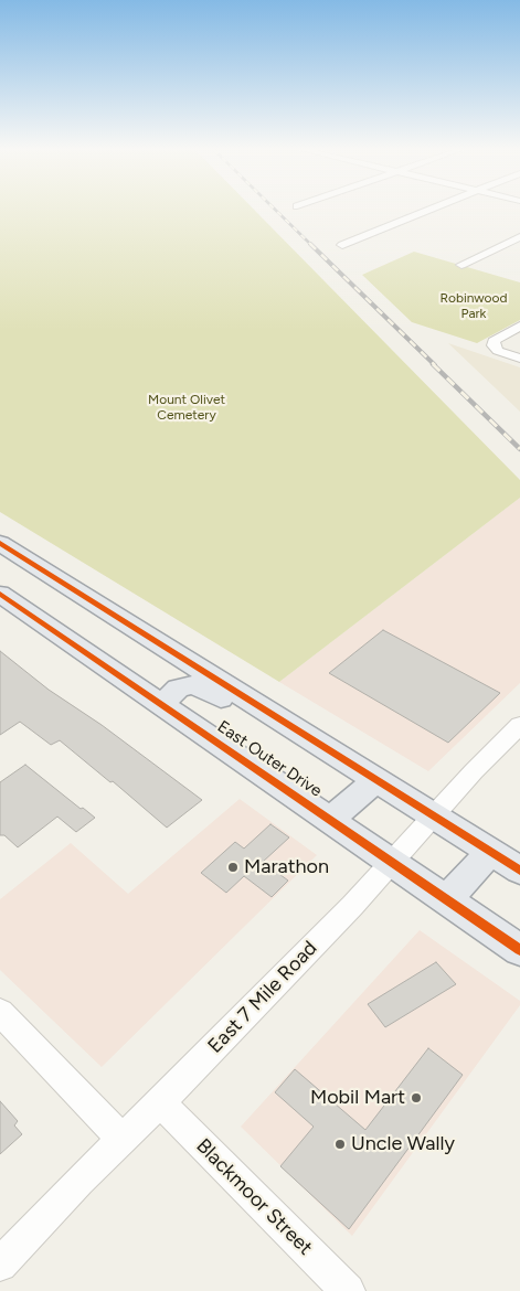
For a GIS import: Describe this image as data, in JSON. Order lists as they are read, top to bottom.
{
  "streets": {
    "main road": ["East Outer Drive"],
    "street": ["East 7 Mile Road", "Blackmoor Street"]
  },
  "crossings": [
    ["East Outer Drive", "East 7 Mile Road"],
    ["East 7 Mile Road", "Blackmoor Street"]
  ],
  "parks": ["Robinwood Park", "Mount Olivet Cemetery"],
  "places": ["Marathon", "Mobil Mart", "Uncle Wally"]
}
